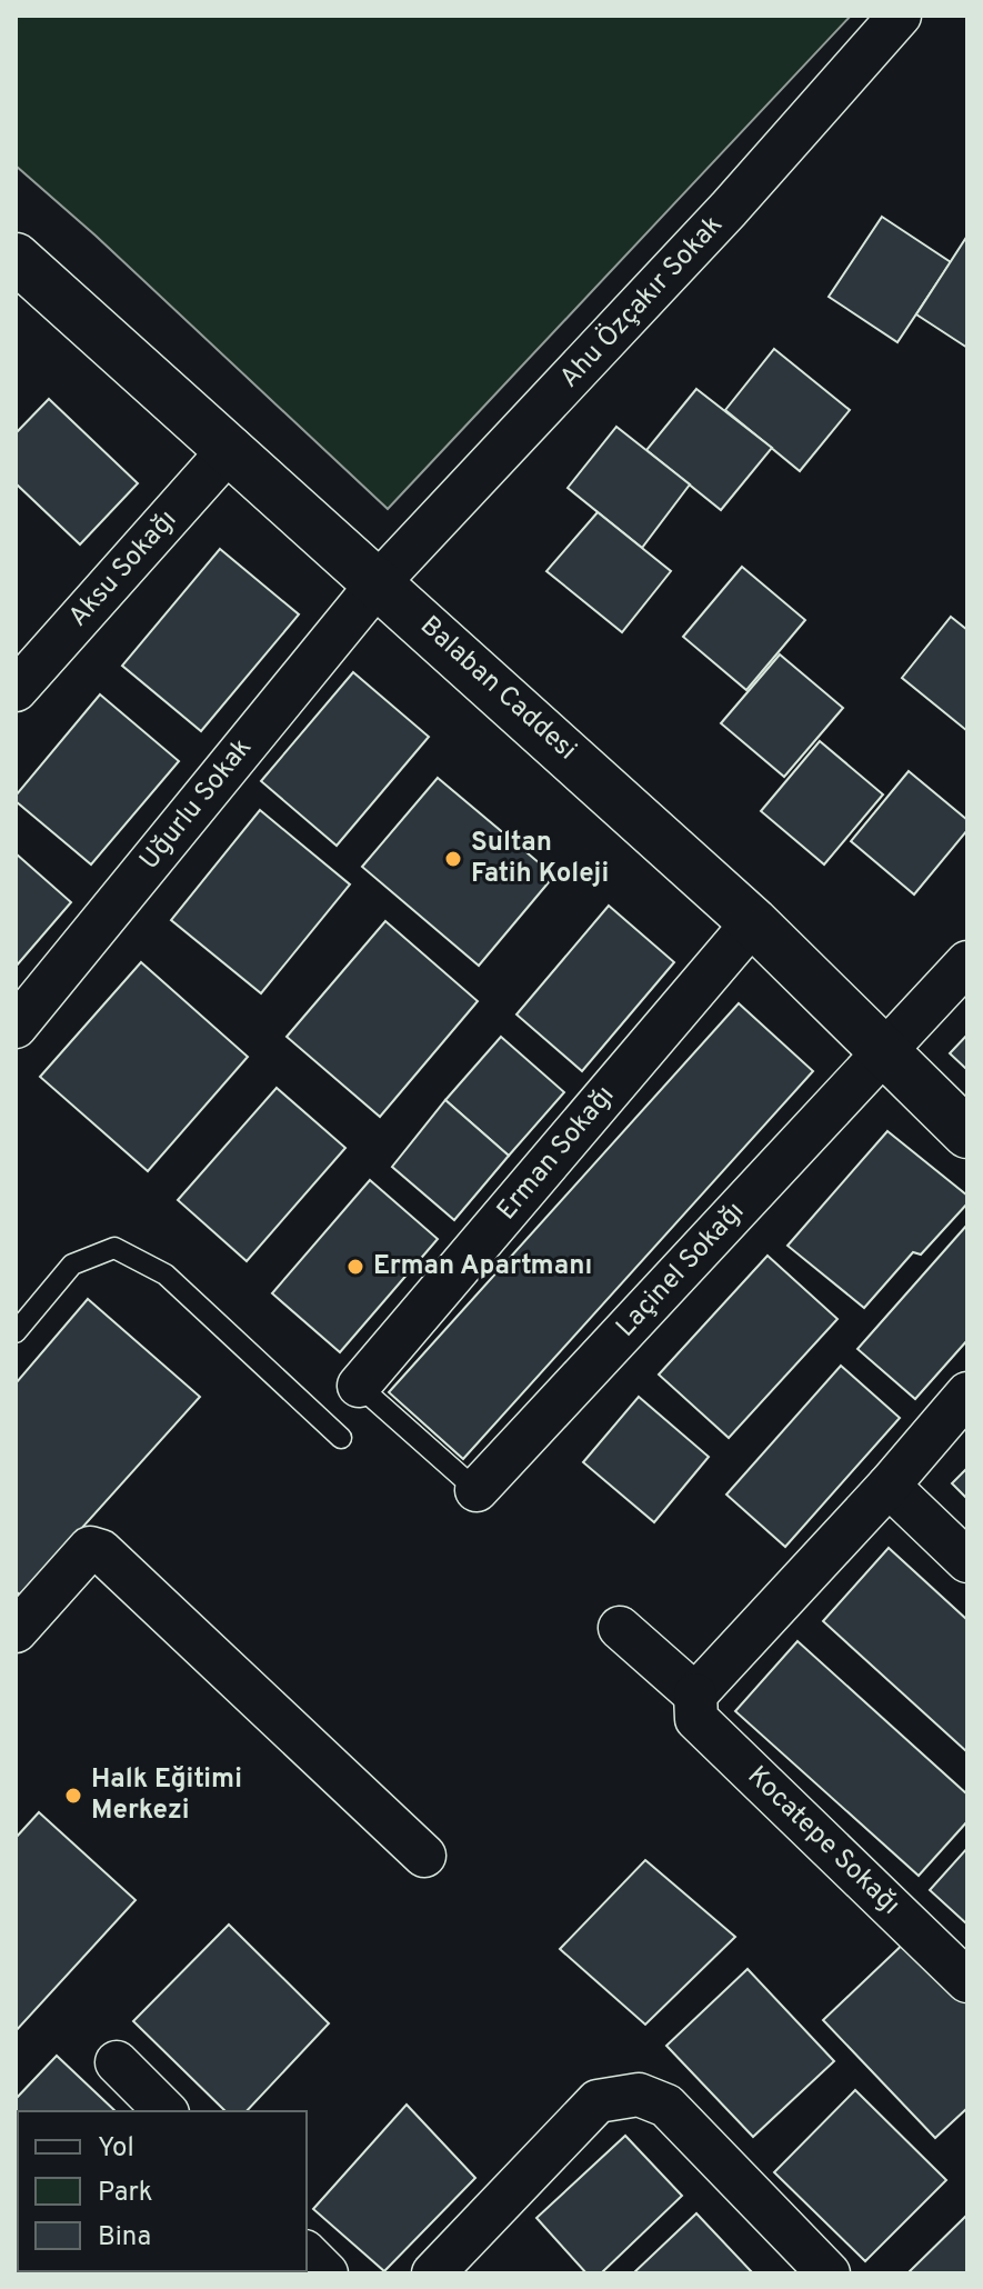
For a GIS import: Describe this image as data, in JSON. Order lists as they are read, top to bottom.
{
  "streets": {
    "street": [
      "Ahu Özçakır Sokak",
      "Aksu Sokağı",
      "Balaban Caddesi",
      "Uğurlu Sokak",
      "Erman Sokağı",
      "Laçinel Sokağı",
      "Kocatepe Sokağı"
    ]
  },
  "crossings": [
    ["Ahu Özçakır Sokak", "Balaban Caddesi"],
    ["Ahu Özçakır Sokak", "Uğurlu Sokak"],
    ["Aksu Sokağı", "Balaban Caddesi"],
    ["Balaban Caddesi", "Uğurlu Sokak"],
    ["Balaban Caddesi", "Erman Sokağı"],
    ["Balaban Caddesi", "Laçinel Sokağı"]
  ],
  "places": ["Sultan Fatih Koleji", "Erman Apartmanı", "Halk Eğitimi Merkezi"],
  "legend": ["Yol", "Park", "Bina"]
}
